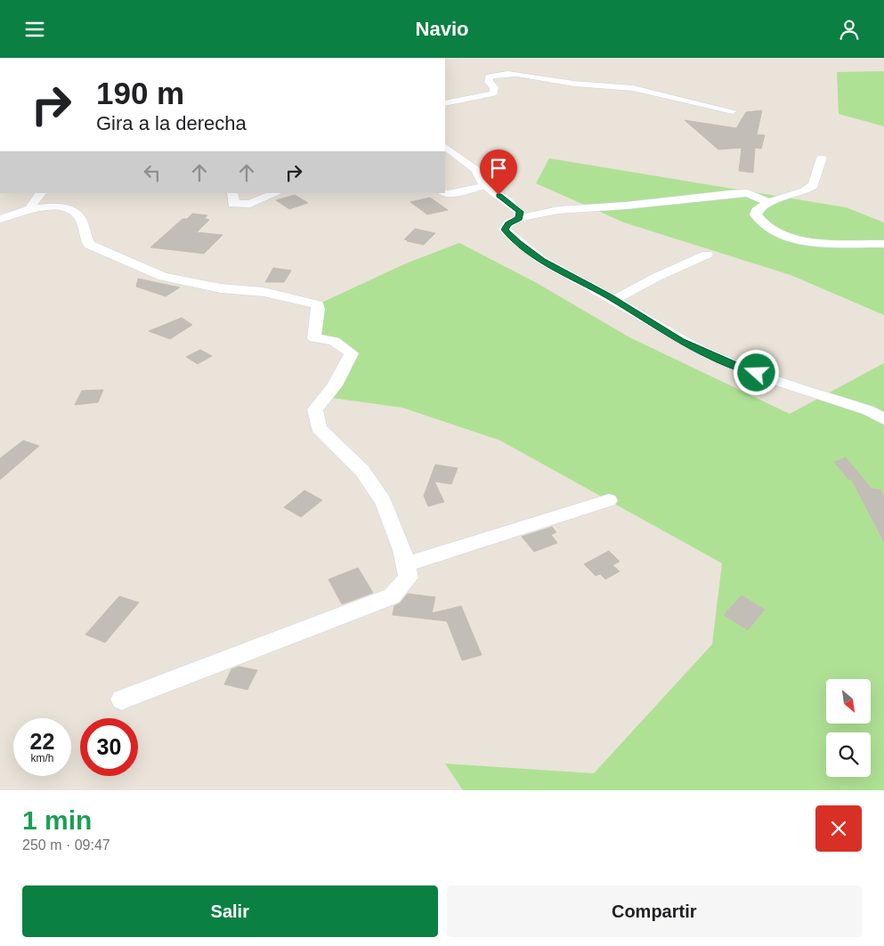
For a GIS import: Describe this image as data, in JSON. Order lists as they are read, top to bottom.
{
  "north": "bottom right",
  "page": {
    "header": "Navio",
    "turn": ["190 m", "Gira a la derecha"],
    "speed": "22 km/h",
    "limit": "30",
    "heading": ["1 min", "250 m · 09:47"],
    "buttons": ["Salir", "Compartir"]
  }
}
